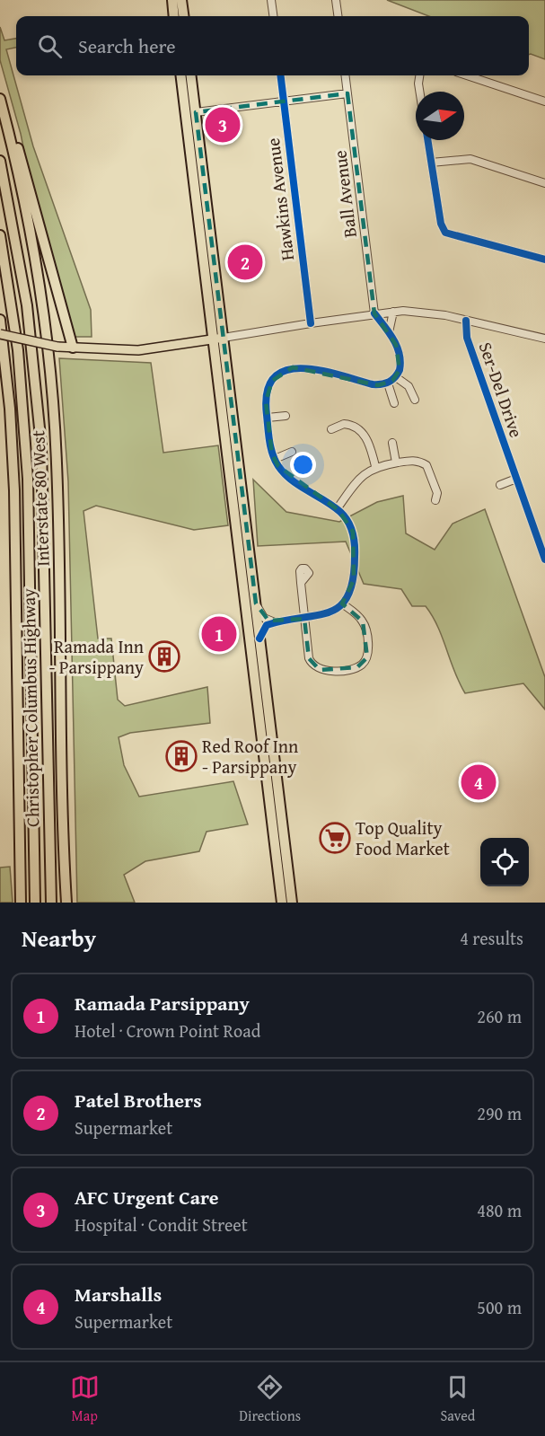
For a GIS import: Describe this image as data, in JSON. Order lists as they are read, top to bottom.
{
  "streets": {
    "highway": ["Interstate 80 West", "Christopher Columbus Highway"],
    "street": ["Ball Avenue", "Hawkins Avenue", "Ser-Del Drive"]
  },
  "places": {
    "building": ["Ramada Inn - Parsippany", "Red Roof Inn - Parsippany"],
    "supermarket": ["Top Quality Food Market"]
  },
  "north": "right",
  "page": {
    "search": "Search here",
    "pins": [
      "3",
      "2",
      "1",
      "4"
    ],
    "heading": ["Nearby", "4 results"],
    "list": [
      {
        "mark": "1",
        "name": "Ramada Parsippany",
        "note": "Hotel · Crown Point Road",
        "value": "260 m"
      },
      {
        "mark": "2",
        "name": "Patel Brothers",
        "note": "Supermarket",
        "value": "290 m"
      },
      {
        "mark": "3",
        "name": "AFC Urgent Care",
        "note": "Hospital · Condit Street",
        "value": "480 m"
      },
      {
        "mark": "4",
        "name": "Marshalls",
        "note": "Supermarket",
        "value": "500 m"
      }
    ],
    "nav": ["Map", "Directions", "Saved"]
  }
}
